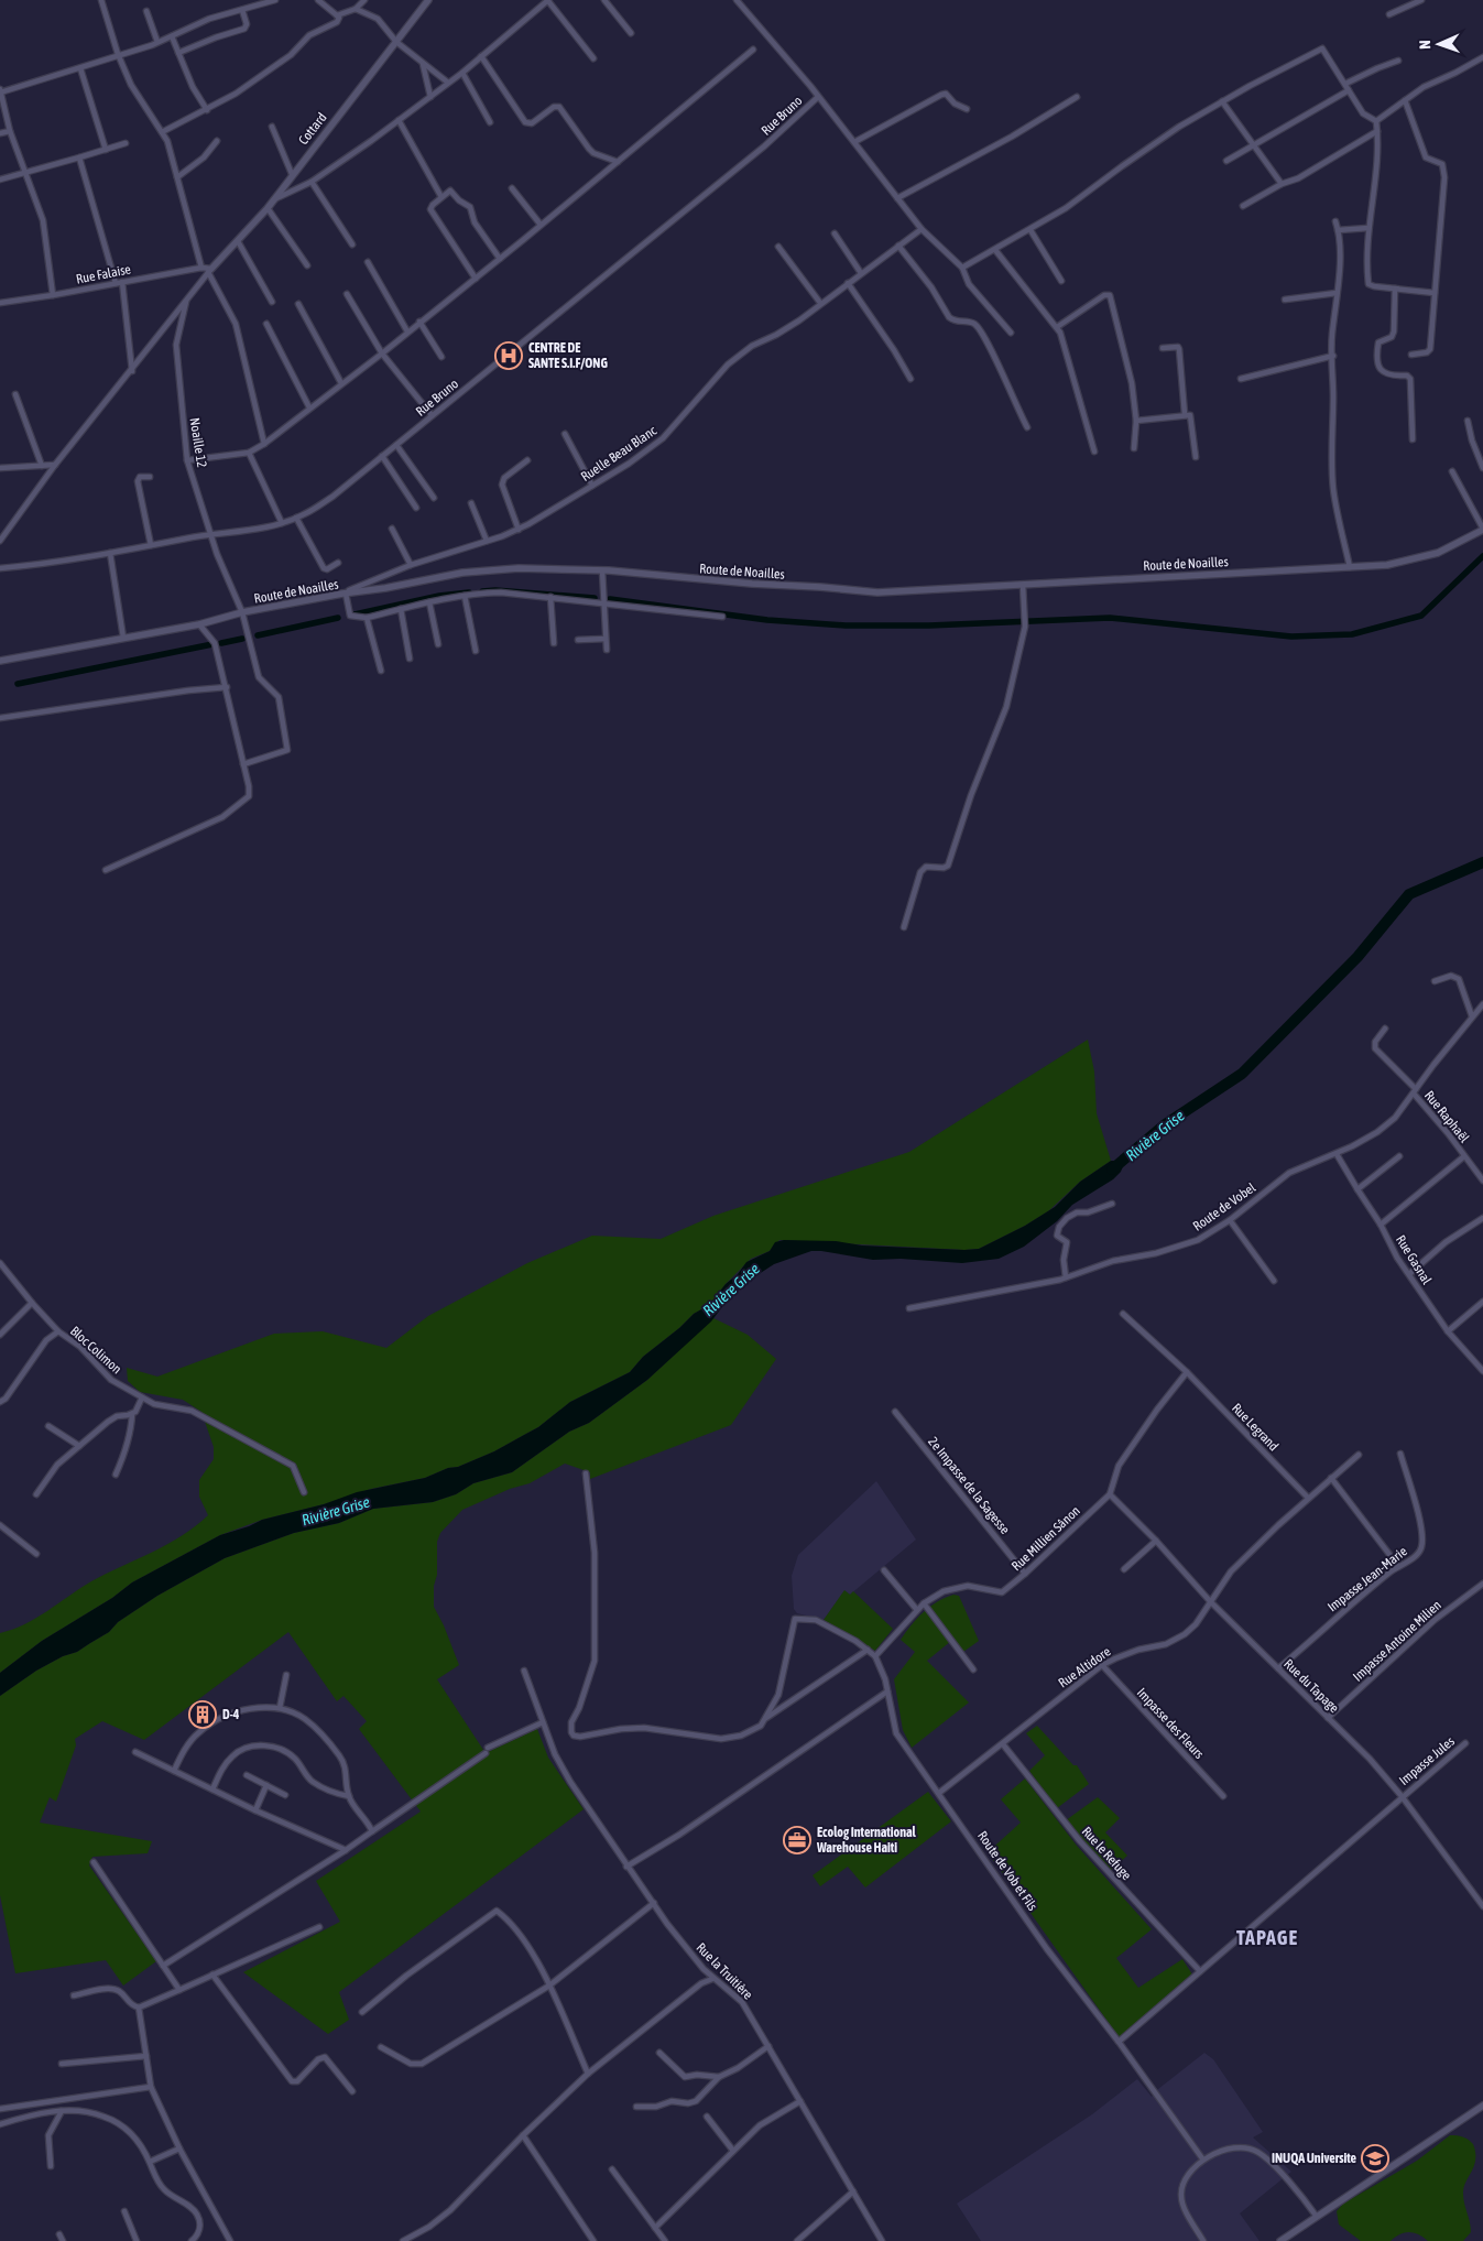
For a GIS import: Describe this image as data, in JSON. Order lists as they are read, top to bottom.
{
  "streets": {
    "street": [
      "Rue Bruno",
      "Cottard",
      "Rue Falaise",
      "Noaille 12",
      "Ruelle Beau Blanc",
      "Route de Noailles",
      "Rue Raphaël",
      "Route de Vobel",
      "Rue Gasnal",
      "Bloc Colimon",
      "Rue Legrand",
      "2e Impasse de la Sagesse",
      "Rue Millien Sânon",
      "Impasse Jean-Marie",
      "Impasse Antoine Milien",
      "Rue Altidore",
      "Rue du Tapage",
      "Impasse des Fleurs",
      "Impasse Jules",
      "Rue le Refuge",
      "Route de Vob et Fils",
      "Rue la Truitière"
    ]
  },
  "crossings": [
    ["Rue Bruno", "Noaille 12"],
    ["Cottard", "Rue Falaise"],
    ["Noaille 12", "Route de Noailles"],
    ["Ruelle Beau Blanc", "Route de Noailles"],
    ["Rue Raphaël", "Route de Vobel"],
    ["Route de Vobel", "Rue Gasnal"],
    ["Rue Legrand", "Rue Millien Sânon"],
    ["Rue Legrand", "Rue Altidore"],
    ["2e Impasse de la Sagesse", "Rue Millien Sânon"],
    ["Rue Millien Sânon", "Rue du Tapage"],
    ["Rue Millien Sânon", "Route de Vob et Fils"],
    ["Impasse Jean-Marie", "Rue du Tapage"],
    ["Impasse Antoine Milien", "Rue du Tapage"],
    ["Rue Altidore", "Rue du Tapage"],
    ["Rue Altidore", "Impasse des Fleurs"],
    ["Rue Altidore", "Rue le Refuge"],
    ["Rue Altidore", "Route de Vob et Fils"],
    ["Rue du Tapage", "Impasse Jules"],
    ["Impasse Jules", "Rue le Refuge"],
    ["Impasse Jules", "Route de Vob et Fils"]
  ],
  "districts": ["TAPAGE"],
  "water": ["Rivière Grise"],
  "places": {
    "hospital": ["CENTRE DE SANTE S.I.F/ONG"],
    "building": ["D-4"],
    "office": ["Ecolog International Warehouse Haiti"],
    "school or university": ["INUQA Universite"]
  },
  "north": "left"
}
